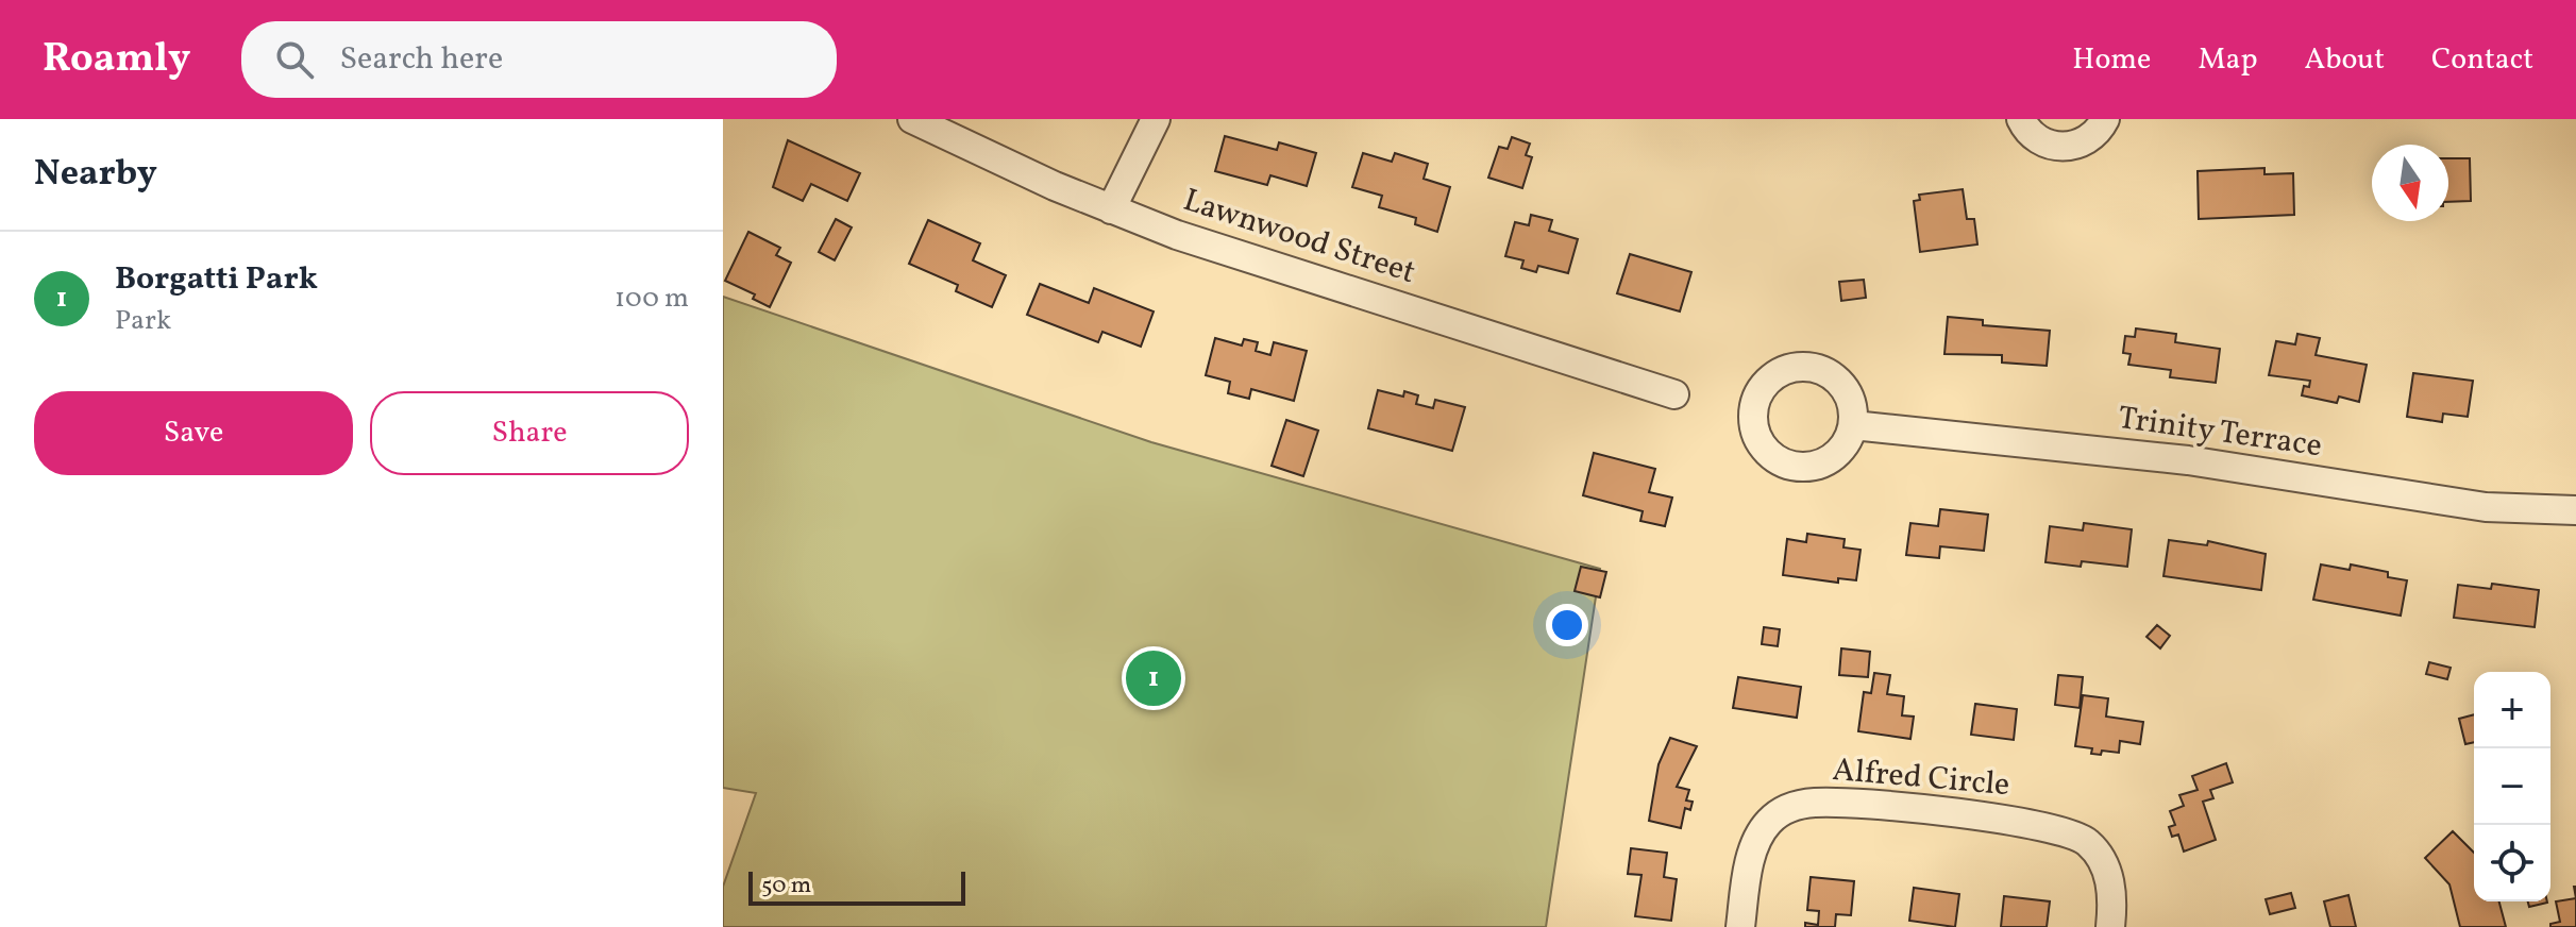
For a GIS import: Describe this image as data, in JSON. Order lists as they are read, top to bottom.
{
  "streets": {
    "street": ["Lawnwood Street", "Trinity Terrace", "Alfred Circle"]
  },
  "scale_bar": "50 m",
  "north": "bottom",
  "page": {
    "header": "Roamly",
    "search": "Search here",
    "nav": [
      "Home",
      "Map",
      "About",
      "Contact"
    ],
    "heading": "Nearby",
    "list": [
      {
        "mark": "1",
        "name": "Borgatti Park",
        "note": "Park",
        "value": "100 m"
      }
    ],
    "buttons": ["Save", "Share"],
    "pins": "1",
    "map_buttons": ["+", "−"],
    "scale": "50 m"
  }
}
